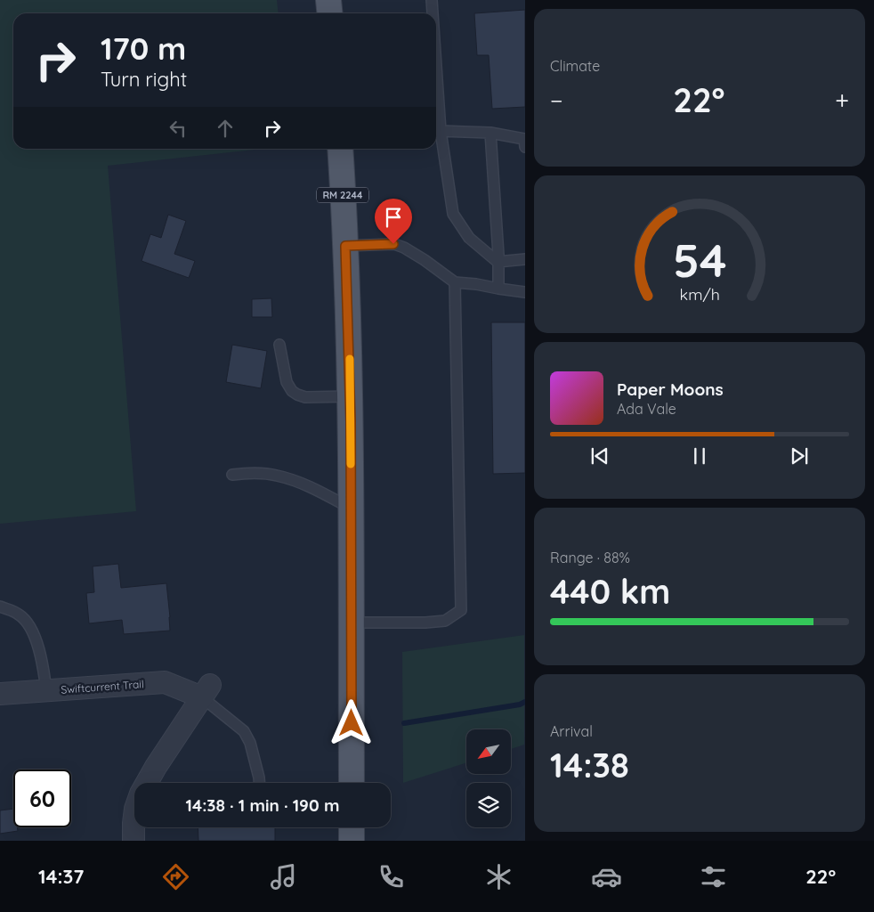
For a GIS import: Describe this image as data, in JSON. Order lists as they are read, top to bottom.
{
  "streets": {
    "main road": ["RM 2244"],
    "street": ["Swiftcurrent Trail"]
  },
  "north": "bottom left",
  "page": {
    "tile": [
      "Climate",
      ["Range · 88%", "440 km"],
      ["Arrival", "14:38"]
    ],
    "turn": ["170 m", "Turn right"],
    "heat": ["−", "22°", "+"],
    "song": ["Paper Moons", "Ada Vale"],
    "limit": "60",
    "trip": "14:38 · 1 min · 190 m",
    "tabs": ["14:37", "22°"],
    "gauge": ["54", "km/h"]
  }
}
